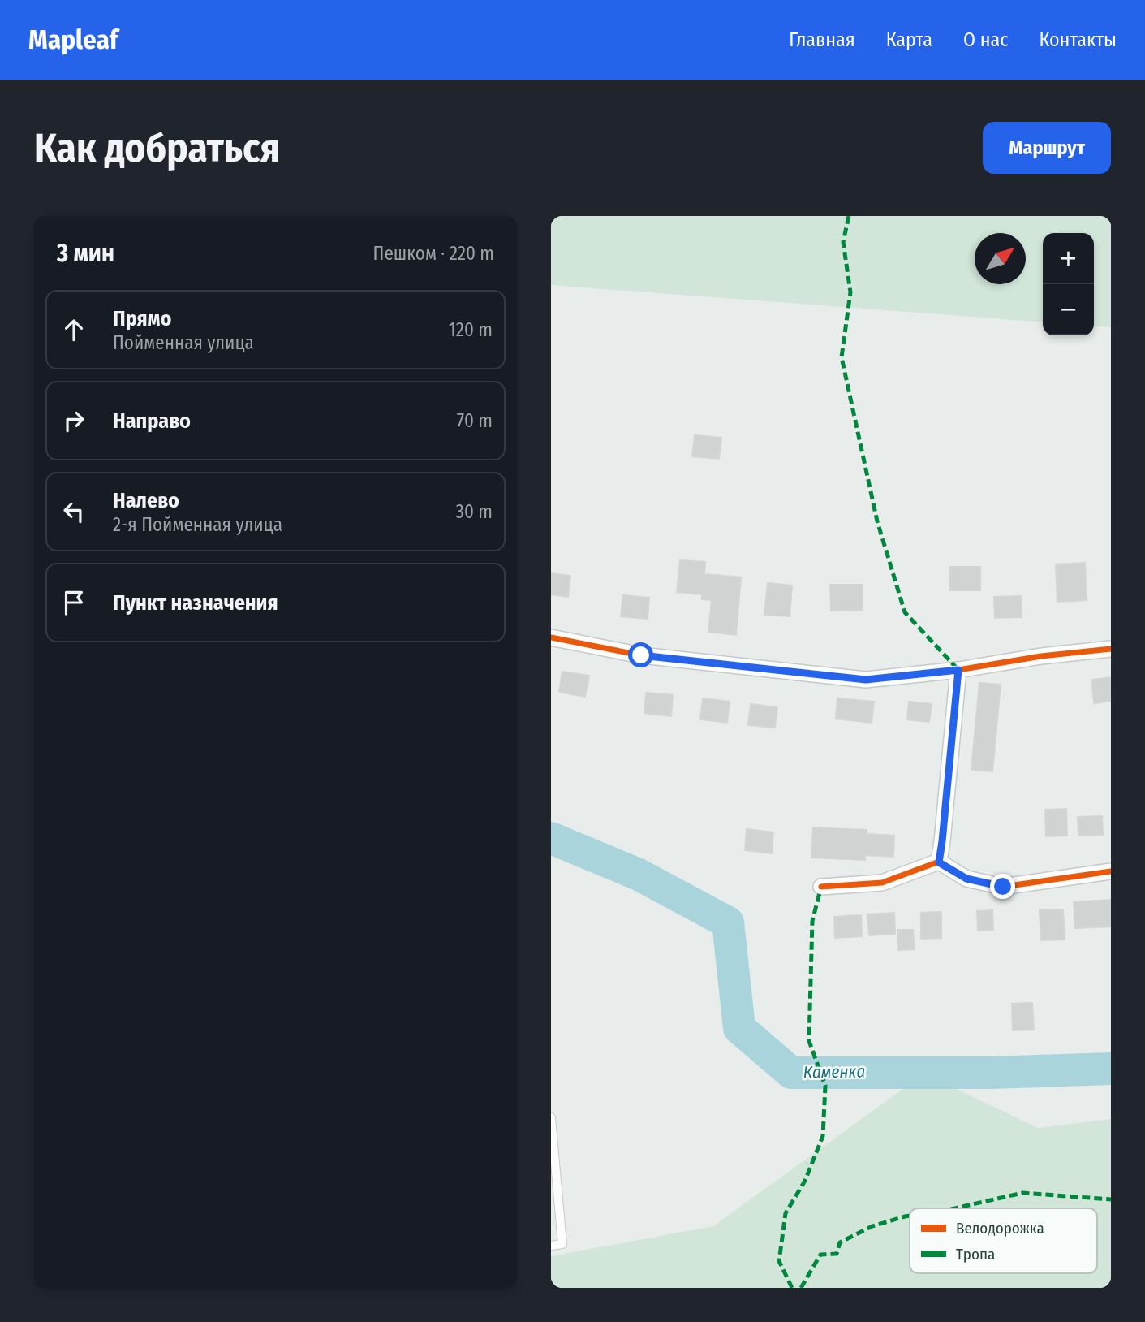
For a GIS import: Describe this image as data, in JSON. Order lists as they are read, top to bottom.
{
  "water": ["Каменка"],
  "legend": ["Велодорожка", "Тропа"],
  "north": "top right",
  "page": {
    "header": "Mapleaf",
    "nav": [
      "Главная",
      "Карта",
      "О нас",
      "Контакты"
    ],
    "buttons": "Маршрут",
    "title": "Как добраться",
    "heading": ["3 мин", "Пешком · 220 m"],
    "map_buttons": ["+", "−"],
    "list": [
      ["Прямо", "Пойменная улица", "120 m"],
      ["Направо", "70 m"],
      ["Налево", "2-я Пойменная улица", "30 m"],
      "Пункт назначения"
    ]
  }
}
